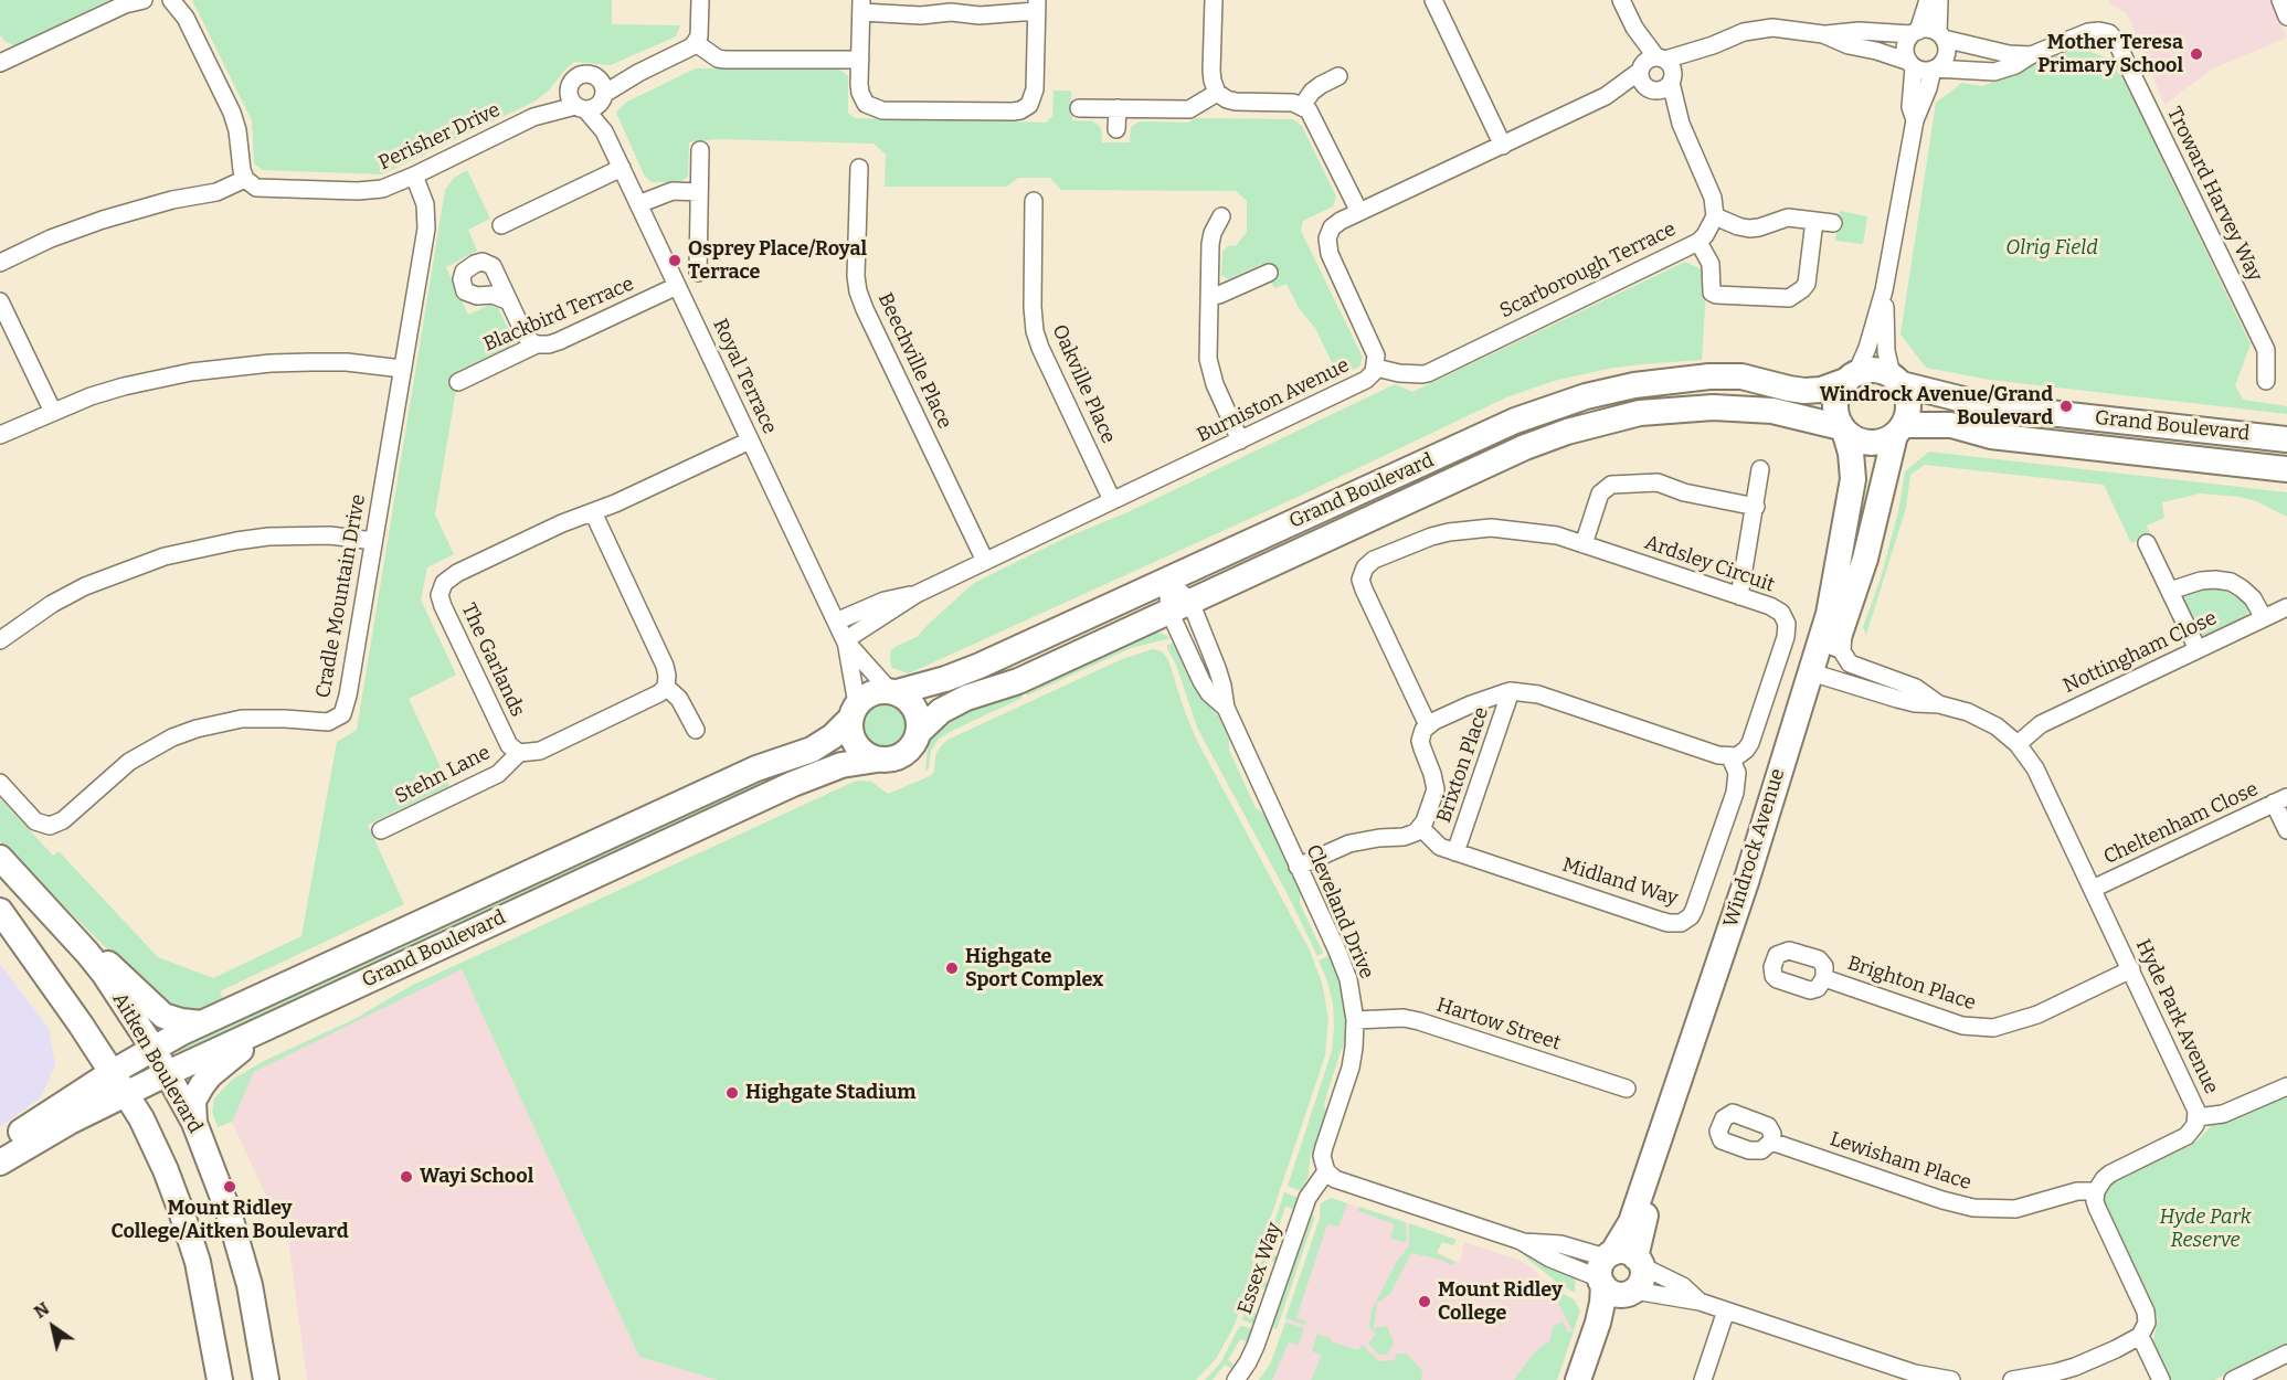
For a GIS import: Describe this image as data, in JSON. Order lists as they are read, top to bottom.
{
  "streets": {
    "street": [
      "Perisher Drive",
      "Troward Harvey Way",
      "Scarborough Terrace",
      "Blackbird Terrace",
      "Beechville Place",
      "Royal Terrace",
      "Oakville Place",
      "Burniston Avenue",
      "Grand Boulevard",
      "Ardsley Circuit",
      "Cradle Mountain Drive",
      "Nottingham Close",
      "The Garlands",
      "Brixton Place",
      "Stehn Lane",
      "Cheltenham Close",
      "Windrock Avenue",
      "Midland Way",
      "Cleveland Drive",
      "Brighton Place",
      "Hyde Park Avenue",
      "Hartow Street",
      "Aitken Boulevard",
      "Lewisham Place",
      "Essex Way"
    ]
  },
  "crossings": [
    ["Perisher Drive", "Royal Terrace"],
    ["Perisher Drive", "Cradle Mountain Drive"],
    ["Troward Harvey Way", "Burniston Avenue"],
    ["Scarborough Terrace", "Burniston Avenue"],
    ["Blackbird Terrace", "Royal Terrace"],
    ["Beechville Place", "Burniston Avenue"],
    ["Royal Terrace", "Burniston Avenue"],
    ["Royal Terrace", "Grand Boulevard"],
    ["Royal Terrace", "The Garlands"],
    ["Oakville Place", "Burniston Avenue"],
    ["Grand Boulevard", "Windrock Avenue"],
    ["Grand Boulevard", "Cleveland Drive"],
    ["Grand Boulevard", "Aitken Boulevard"],
    ["Ardsley Circuit", "Midland Way"],
    ["Nottingham Close", "Hyde Park Avenue"],
    ["The Garlands", "Stehn Lane"],
    ["Brixton Place", "Midland Way"],
    ["Cheltenham Close", "Hyde Park Avenue"],
    ["Windrock Avenue", "Hyde Park Avenue"],
    ["Cleveland Drive", "Hartow Street"],
    ["Cleveland Drive", "Essex Way"],
    ["Brighton Place", "Hyde Park Avenue"],
    ["Hyde Park Avenue", "Lewisham Place"]
  ],
  "parks": ["Olrig Field", "Hyde Park Reserve"],
  "places": [
    "Mother Teresa Primary School",
    "Osprey Place/Royal Terrace",
    "Windrock Avenue/Grand Boulevard",
    "Highgate Sport Complex",
    "Highgate Stadium",
    "Wayi School",
    "Mount Ridley College/Aitken Boulevard",
    "Mount Ridley College"
  ],
  "north": "top left"
}
